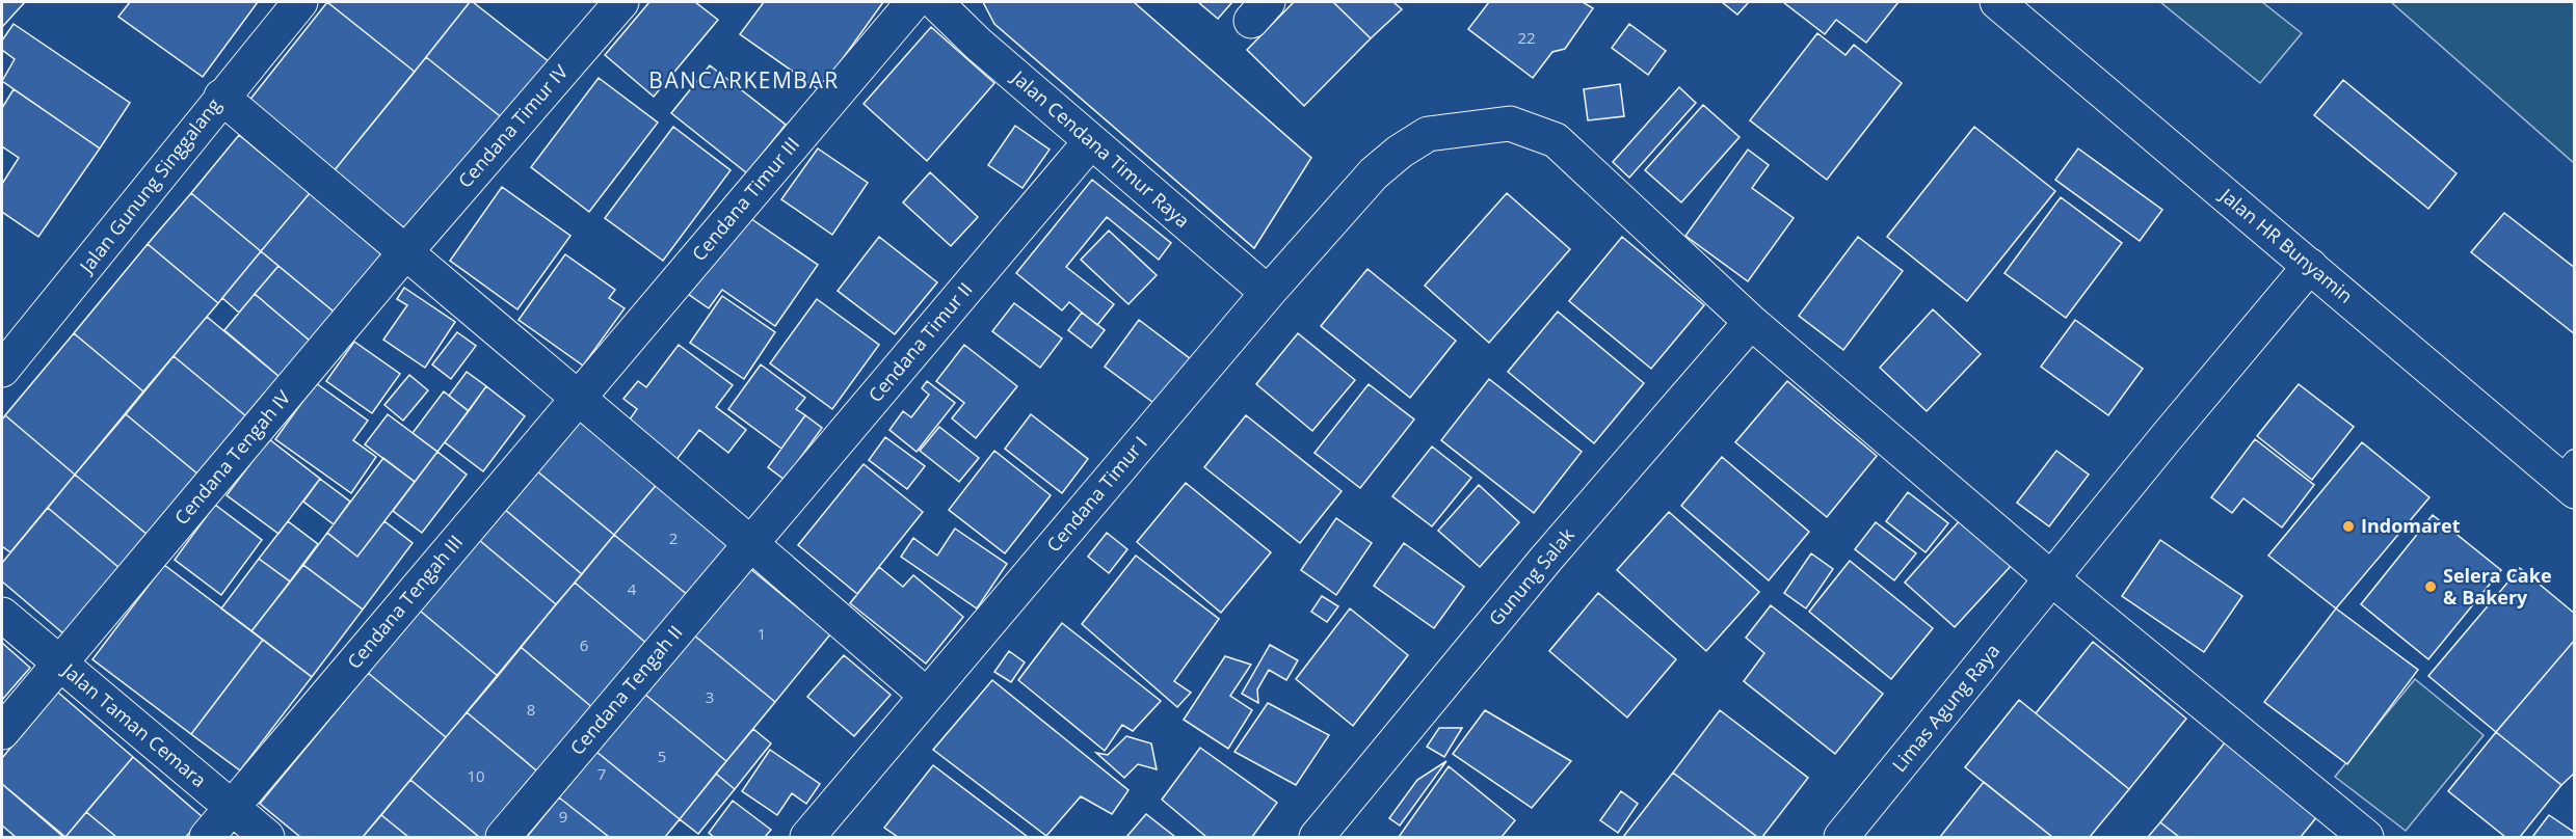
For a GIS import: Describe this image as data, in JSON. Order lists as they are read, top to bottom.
{
  "streets": {
    "street": [
      "Cendana Timur IV",
      "Jalan Cendana Timur Raya",
      "Jalan Gunung Singgalang",
      "Cendana Timur III",
      "Jalan HR Bunyamin",
      "Cendana Timur II",
      "Cendana Tengah IV",
      "Cendana Timur I",
      "Gunung Salak",
      "Cendana Tengah III",
      "Cendana Tengah II",
      "Limas Agung Raya",
      "Jalan Taman Cemara"
    ]
  },
  "crossings": [
    ["Cendana Timur IV", "Cendana Tengah IV"],
    ["Jalan Cendana Timur Raya", "Cendana Timur II"],
    ["Jalan Cendana Timur Raya", "Cendana Timur I"],
    ["Cendana Timur III", "Cendana Tengah III"],
    ["Jalan HR Bunyamin", "Limas Agung Raya"],
    ["Cendana Timur II", "Cendana Tengah II"],
    ["Cendana Tengah IV", "Jalan Taman Cemara"],
    ["Cendana Timur I", "Gunung Salak"],
    ["Cendana Timur I", "Limas Agung Raya"],
    ["Cendana Tengah III", "Jalan Taman Cemara"]
  ],
  "districts": ["BANCARKEMBAR"],
  "places": ["Indomaret", "Selera Cake & Bakery"],
  "house_numbers": [
    "22",
    "2",
    "4",
    "1",
    "6",
    "3",
    "8",
    "5",
    "7",
    "10",
    "9"
  ]
}
